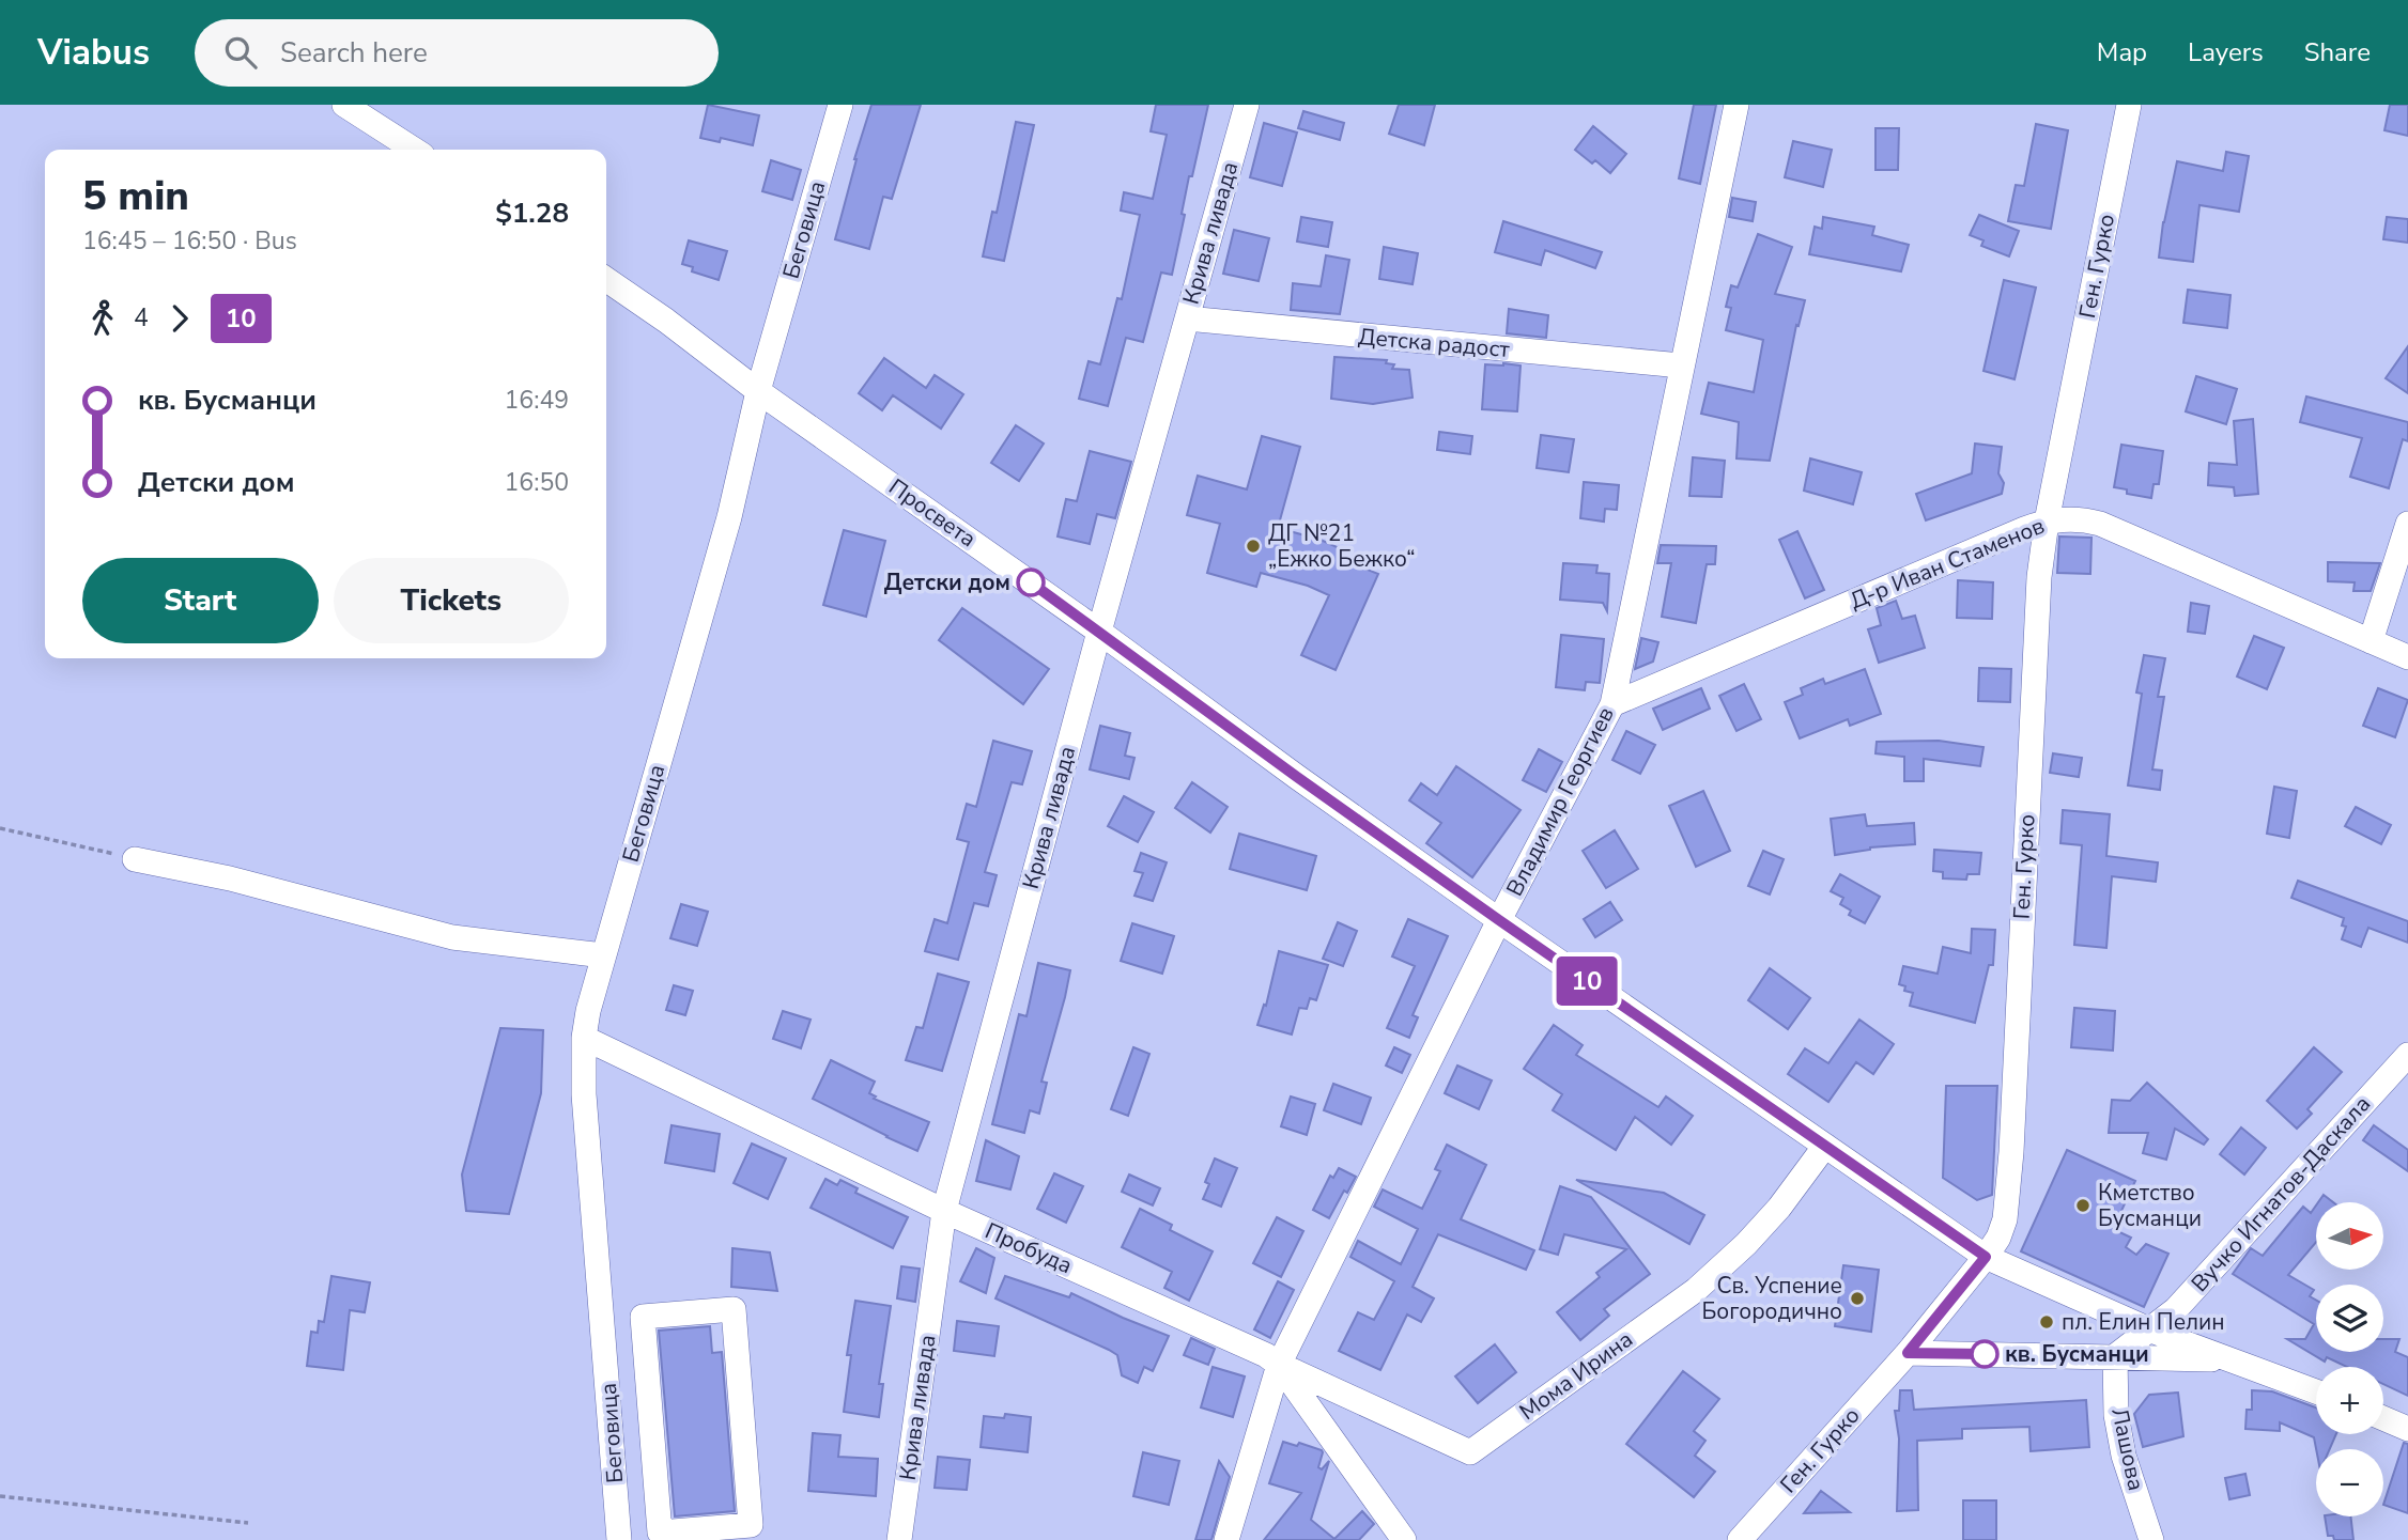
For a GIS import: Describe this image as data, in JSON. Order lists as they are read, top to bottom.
{
  "streets": {
    "street": [
      "Беговица",
      "Крива ливада",
      "Ген. Гурко",
      "Детска радост",
      "Просвета",
      "Д-р Иван Стаменов",
      "Владимир Георгиев",
      "Вучко Игнатов-Даскала",
      "Пробуда",
      "Мома Ирина",
      "Лашова"
    ]
  },
  "crossings": [
    ["Беговица", "Просвета"],
    ["Беговица", "Пробуда"],
    ["Крива ливада", "Детска радост"],
    ["Крива ливада", "Просвета"],
    ["Крива ливада", "Пробуда"],
    ["Ген. Гурко", "Просвета"],
    ["Ген. Гурко", "Д-р Иван Стаменов"],
    ["Детска радост", "Владимир Георгиев"],
    ["Просвета", "Владимир Георгиев"],
    ["Просвета", "Вучко Игнатов-Даскала"],
    ["Просвета", "Мома Ирина"],
    ["Д-р Иван Стаменов", "Владимир Георгиев"],
    ["Владимир Георгиев", "Пробуда"],
    ["Владимир Георгиев", "Мома Ирина"],
    ["Вучко Игнатов-Даскала", "Лашова"],
    ["Пробуда", "Мома Ирина"]
  ],
  "places": [
    "ДГ №21 „Ежко Бежко“",
    "Детски дом",
    "Кметство Бусманци",
    "Св. Успение Богородично",
    "пл. Елин Пелин",
    "кв. Бусманци"
  ],
  "lines": ["bus line 10"],
  "north": "right",
  "page": {
    "header": "Viabus",
    "search": "Search here",
    "nav": ["Map", "Layers", "Share"],
    "on_map": "10",
    "heading": ["5 min", "16:45 – 16:50 · Bus", "$1.28"],
    "legs": ["4", "10"],
    "list": [
      {
        "name": "кв. Бусманци",
        "value": "16:49"
      },
      {
        "name": "Детски дом",
        "value": "16:50"
      }
    ],
    "buttons": ["Start", "Tickets"],
    "map_buttons": ["+", "−"]
  }
}
